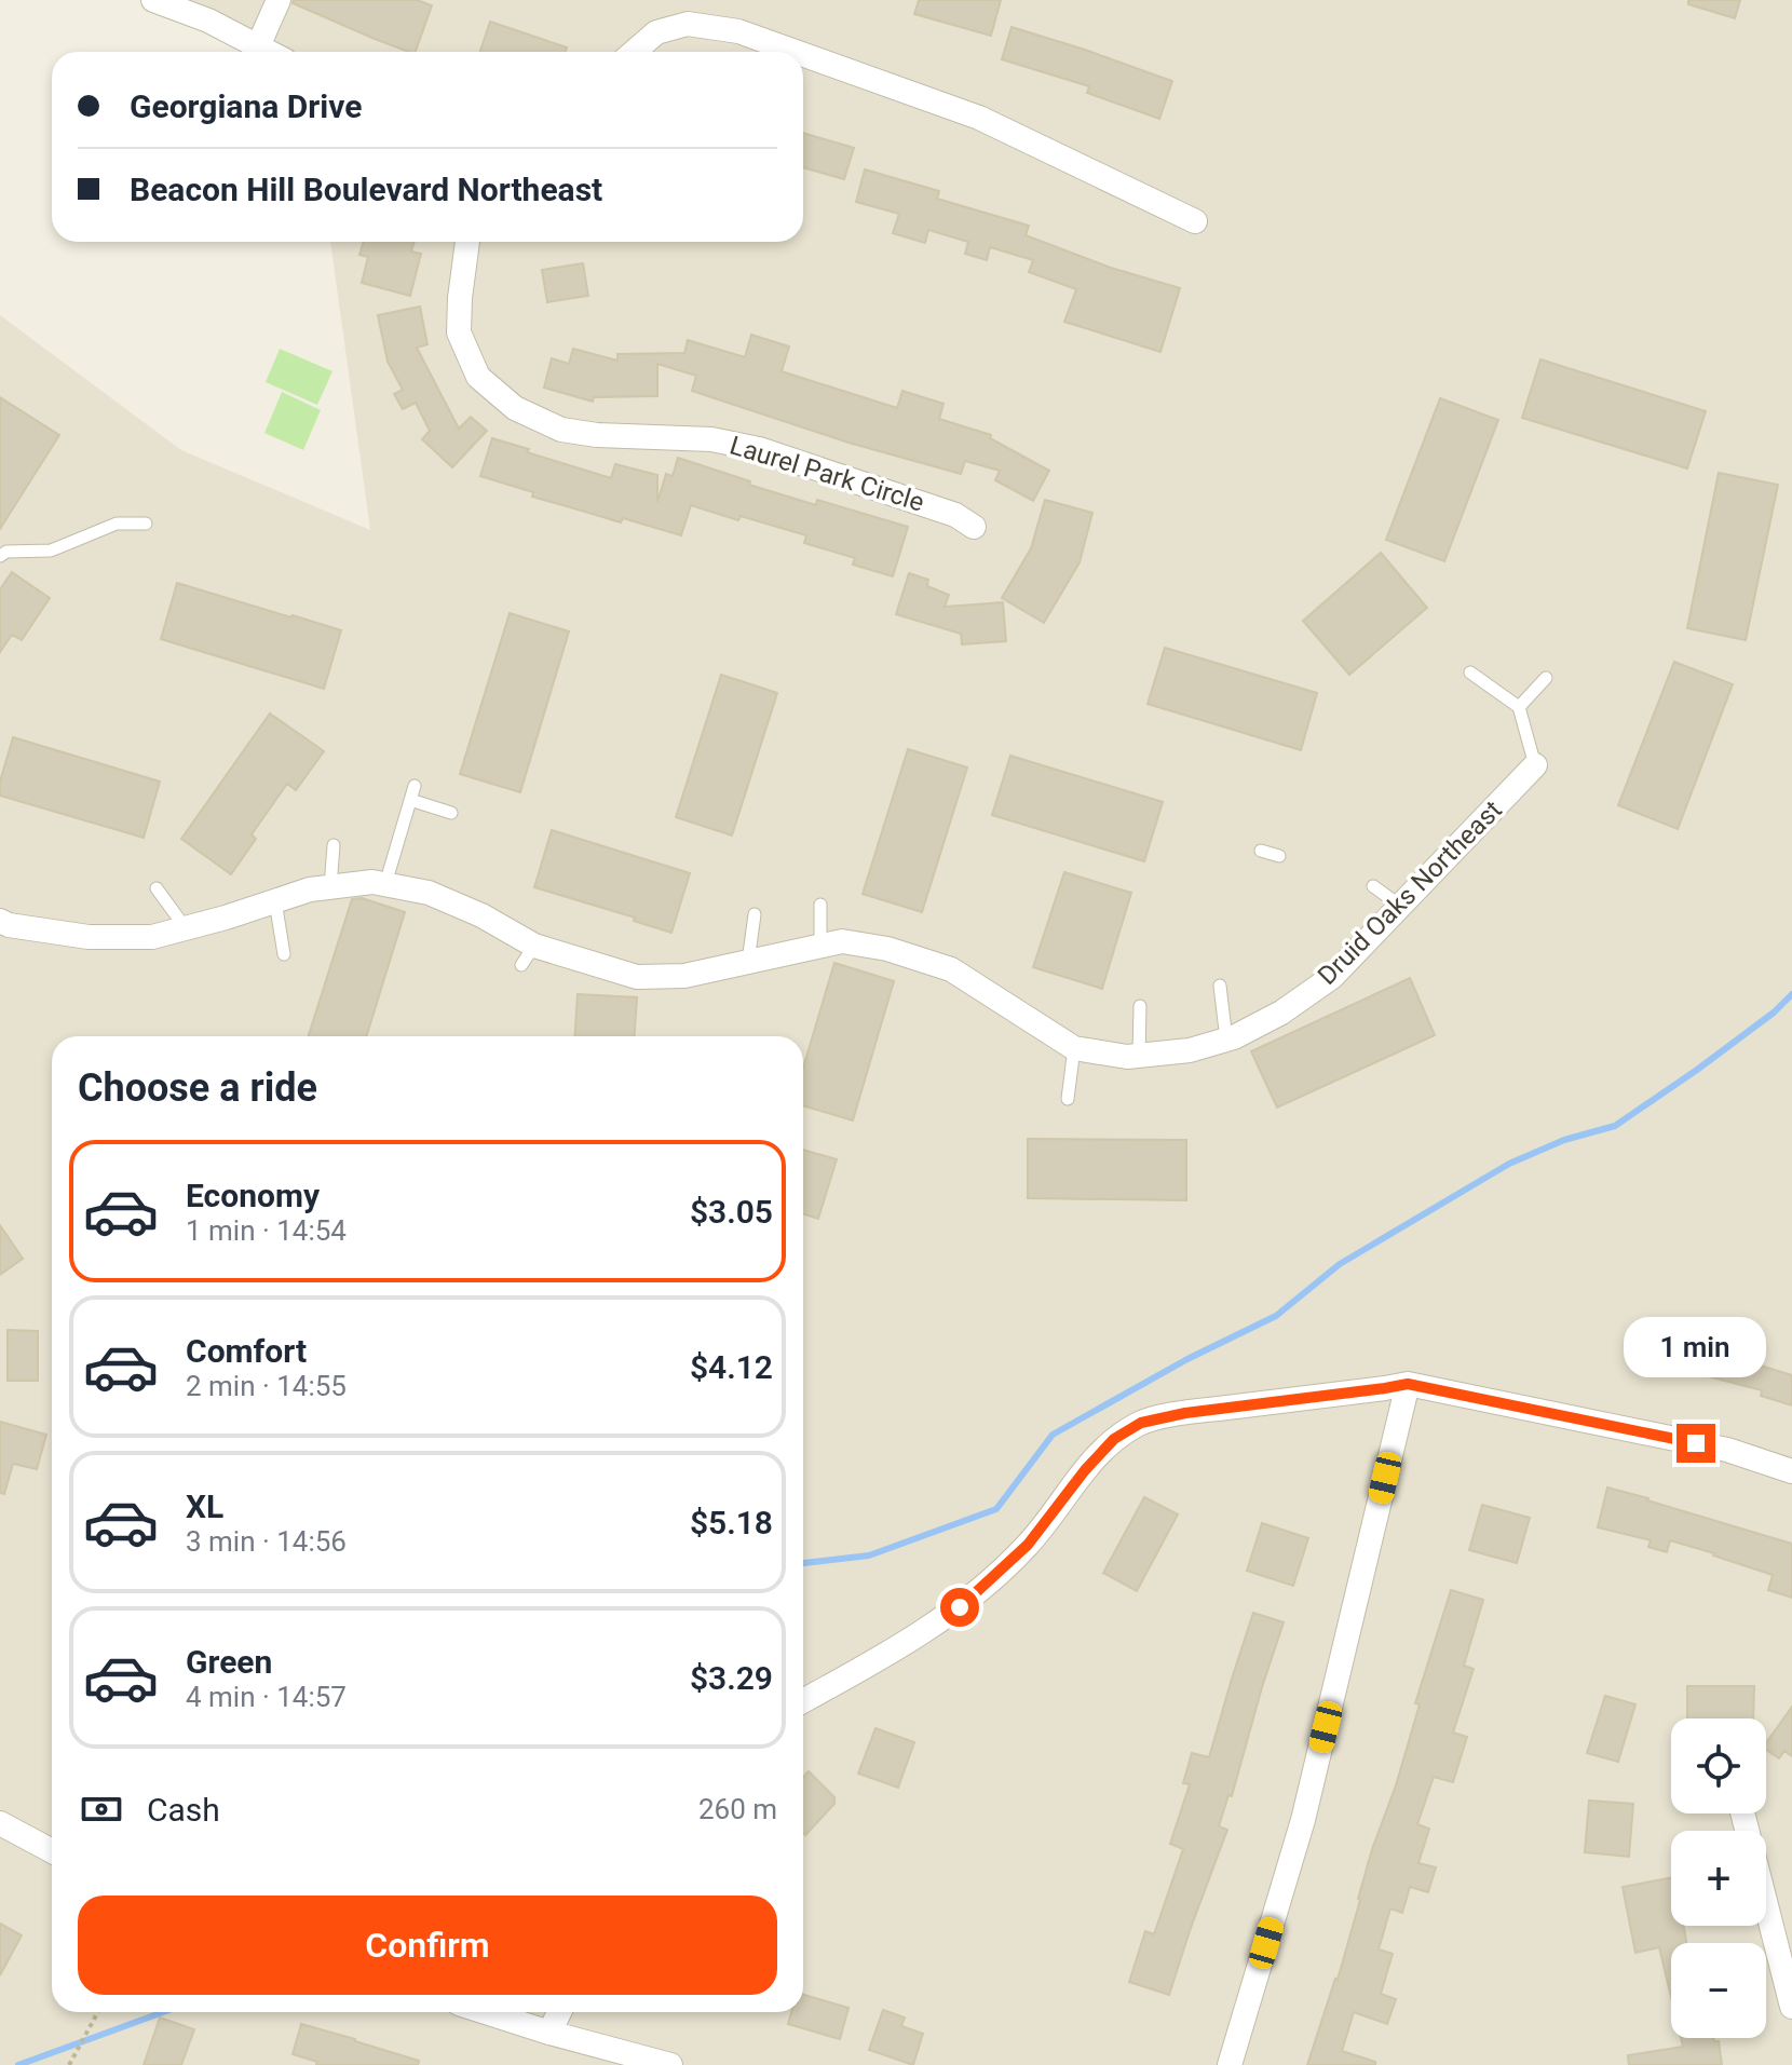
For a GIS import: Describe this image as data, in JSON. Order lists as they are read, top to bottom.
{
  "streets": {
    "street": ["Laurel Park Circle", "Druid Oaks Northeast"]
  },
  "page": {
    "banner": ["Georgiana Drive", "Beacon Hill Boulevard Northeast"],
    "heading": "Choose a ride",
    "list": [
      {
        "name": "Economy",
        "note": "1 min · 14:54",
        "value": "$3.05"
      },
      {
        "name": "Comfort",
        "note": "2 min · 14:55",
        "value": "$4.12"
      },
      {
        "name": "XL",
        "note": "3 min · 14:56",
        "value": "$5.18"
      },
      {
        "name": "Green",
        "note": "4 min · 14:57",
        "value": "$3.29"
      }
    ],
    "bubble": "1 min",
    "map_buttons": ["+", "−"],
    "pay": ["Cash", "260 m"],
    "buttons": "Confirm"
  }
}
